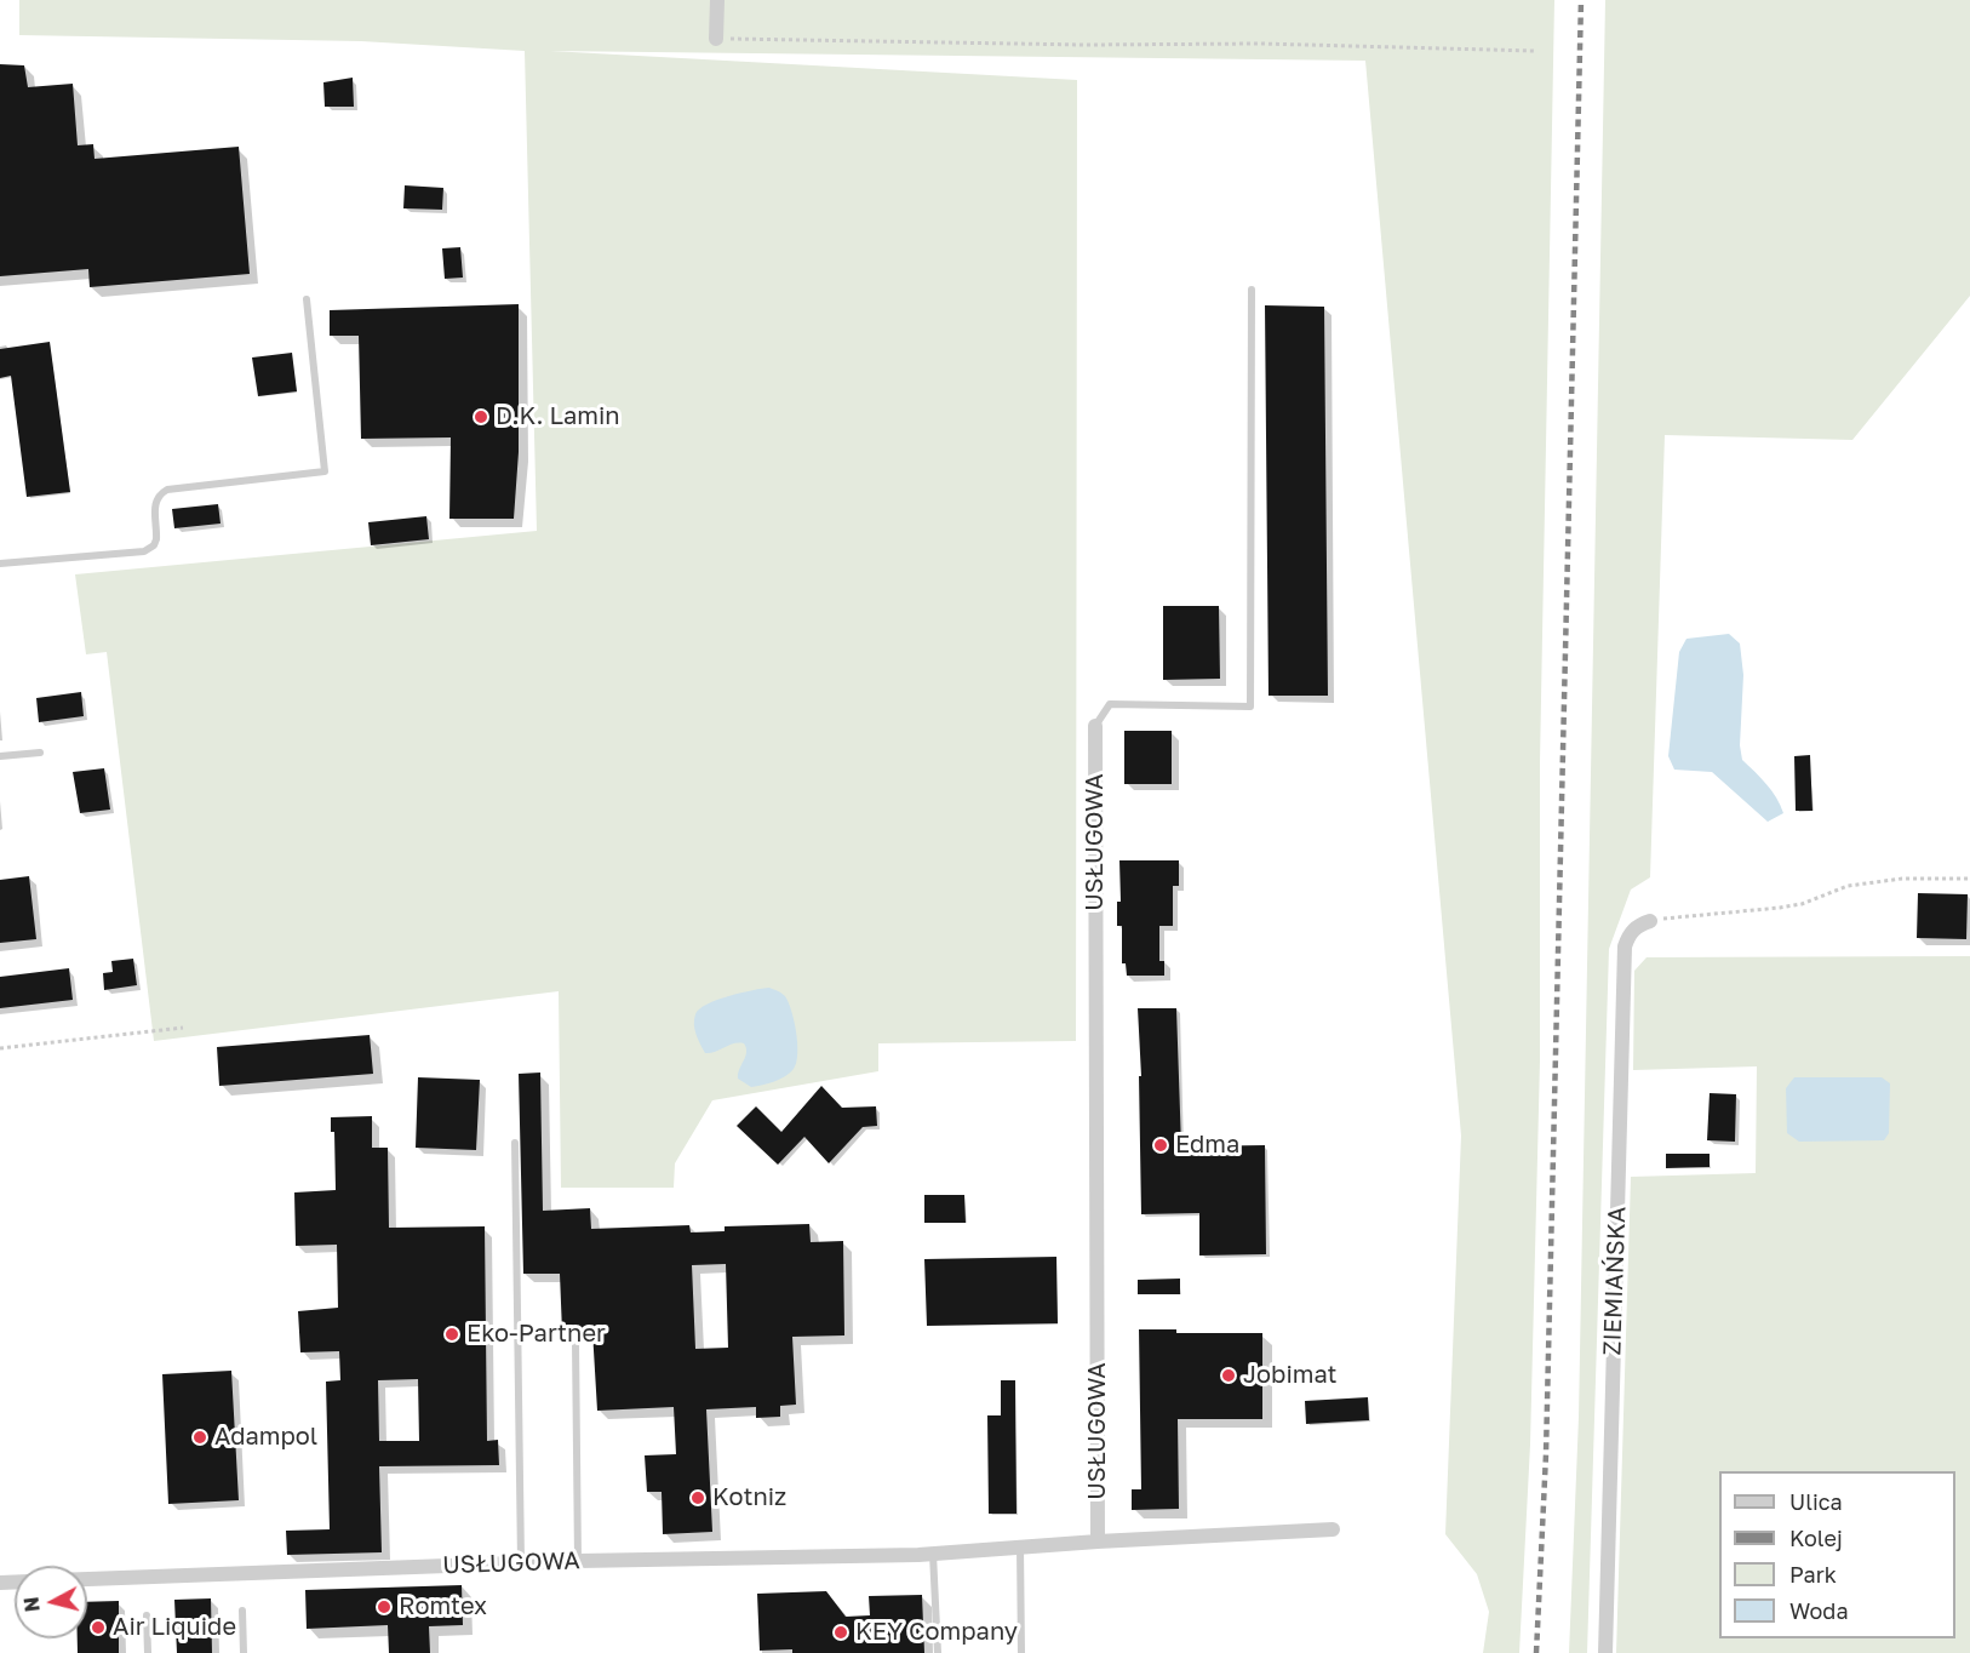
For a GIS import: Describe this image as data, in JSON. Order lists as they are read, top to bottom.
{
  "streets": {
    "street": ["USŁUGOWA", "ZIEMIAŃSKA"]
  },
  "places": [
    "D.K. Lamin",
    "Edma",
    "Eko-Partner",
    "Jobimat",
    "Adampol",
    "Kotniz",
    "Romtex",
    "Air Liquide",
    "KEY Company"
  ],
  "legend": [
    "Ulica",
    "Kolej",
    "Park",
    "Woda"
  ],
  "north": "left"
}
